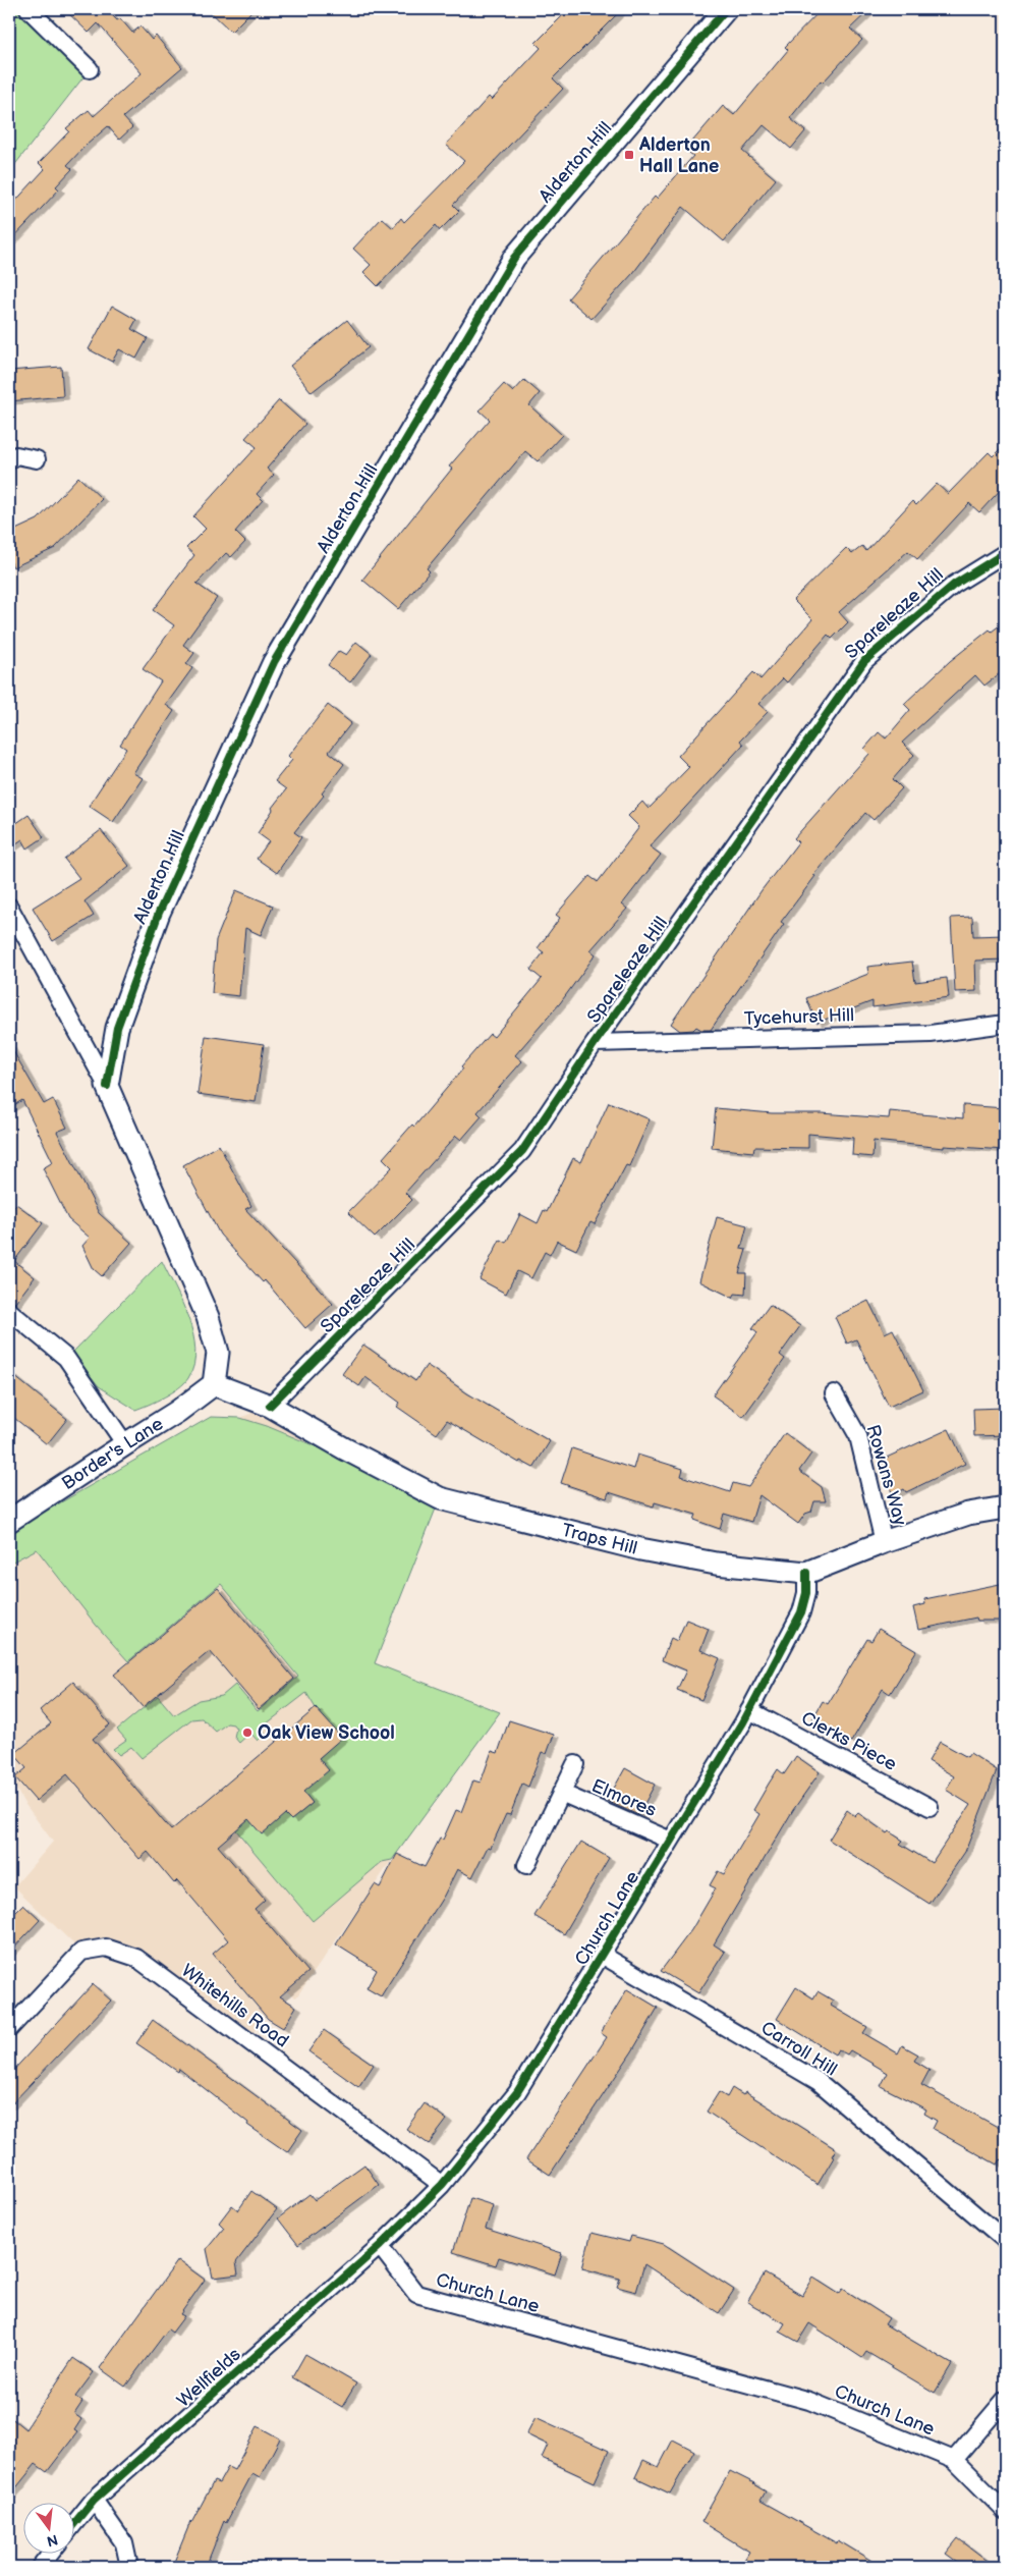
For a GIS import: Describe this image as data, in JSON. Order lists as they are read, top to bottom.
{
  "streets": {
    "street": [
      "Alderton Hill",
      "Spareleaze Hill",
      "Tycehurst Hill",
      "Border's Lane",
      "Rowans Way",
      "Traps Hill",
      "Clerks Piece",
      "Elmores",
      "Church Lane",
      "Whitehills Road",
      "Carroll Hill",
      "Wellfields"
    ]
  },
  "crossings": [
    ["Spareleaze Hill", "Tycehurst Hill"],
    ["Spareleaze Hill", "Traps Hill"],
    ["Border's Lane", "Traps Hill"],
    ["Rowans Way", "Traps Hill"],
    ["Traps Hill", "Church Lane"],
    ["Clerks Piece", "Church Lane"],
    ["Elmores", "Church Lane"],
    ["Church Lane", "Whitehills Road"],
    ["Church Lane", "Carroll Hill"],
    ["Church Lane", "Wellfields"]
  ],
  "places": {
    "transit": ["Alderton Hall Lane"],
    "other": ["Oak View School"]
  },
  "north": "bottom"
}
